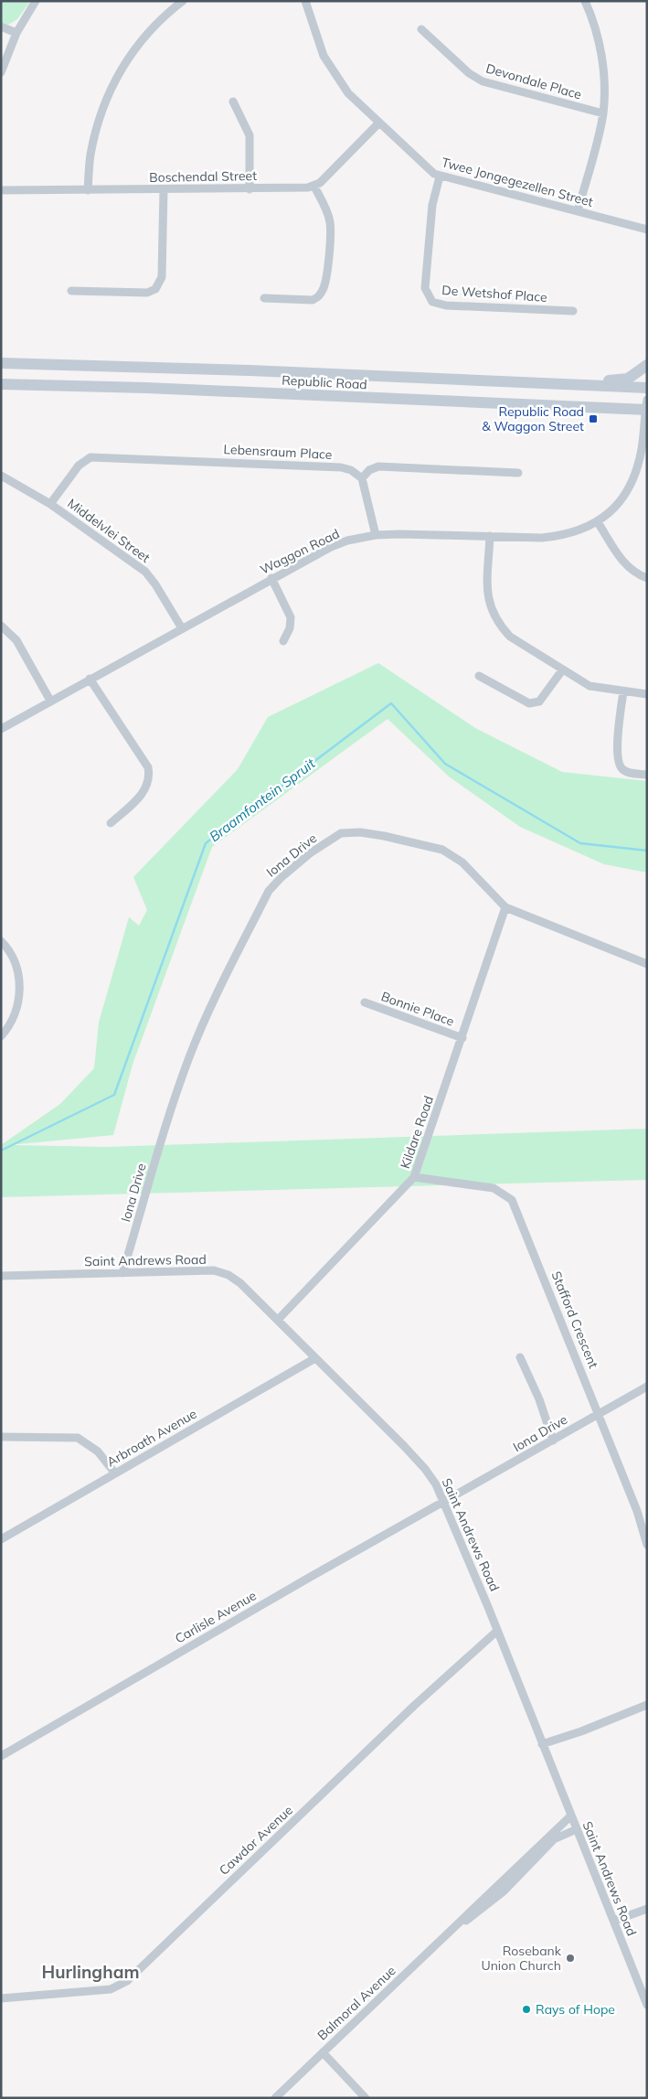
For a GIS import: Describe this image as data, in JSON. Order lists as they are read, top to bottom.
{
  "streets": {
    "main road": ["Republic Road"],
    "street": [
      "Devondale Place",
      "Boschendal Street",
      "Twee Jongegezellen Street",
      "De Wetshof Place",
      "Lebensraum Place",
      "Middelvlei Street",
      "Waggon Road",
      "Iona Drive",
      "Bonnie Place",
      "Kildare Road",
      "Saint Andrews Road",
      "Stafford Crescent",
      "Arbroath Avenue",
      "Carlisle Avenue",
      "Cawdor Avenue",
      "Balmoral Avenue"
    ]
  },
  "crossings": [
    ["Twee Jongegezellen Street", "De Wetshof Place"],
    ["Republic Road", "Waggon Road"],
    ["Lebensraum Place", "Middelvlei Street"],
    ["Middelvlei Street", "Waggon Road"],
    ["Iona Drive", "Kildare Road"],
    ["Iona Drive", "Saint Andrews Road"],
    ["Iona Drive", "Stafford Crescent"],
    ["Iona Drive", "Carlisle Avenue"],
    ["Bonnie Place", "Kildare Road"],
    ["Kildare Road", "Saint Andrews Road"],
    ["Kildare Road", "Stafford Crescent"],
    ["Saint Andrews Road", "Arbroath Avenue"],
    ["Saint Andrews Road", "Carlisle Avenue"],
    ["Saint Andrews Road", "Cawdor Avenue"],
    ["Saint Andrews Road", "Balmoral Avenue"]
  ],
  "districts": ["Hurlingham"],
  "water": ["Braamfontein Spruit"],
  "places": {
    "transit": ["Republic Road & Waggon Street"],
    "other": ["Rosebank Union Church", "Rays of Hope"]
  }
}
